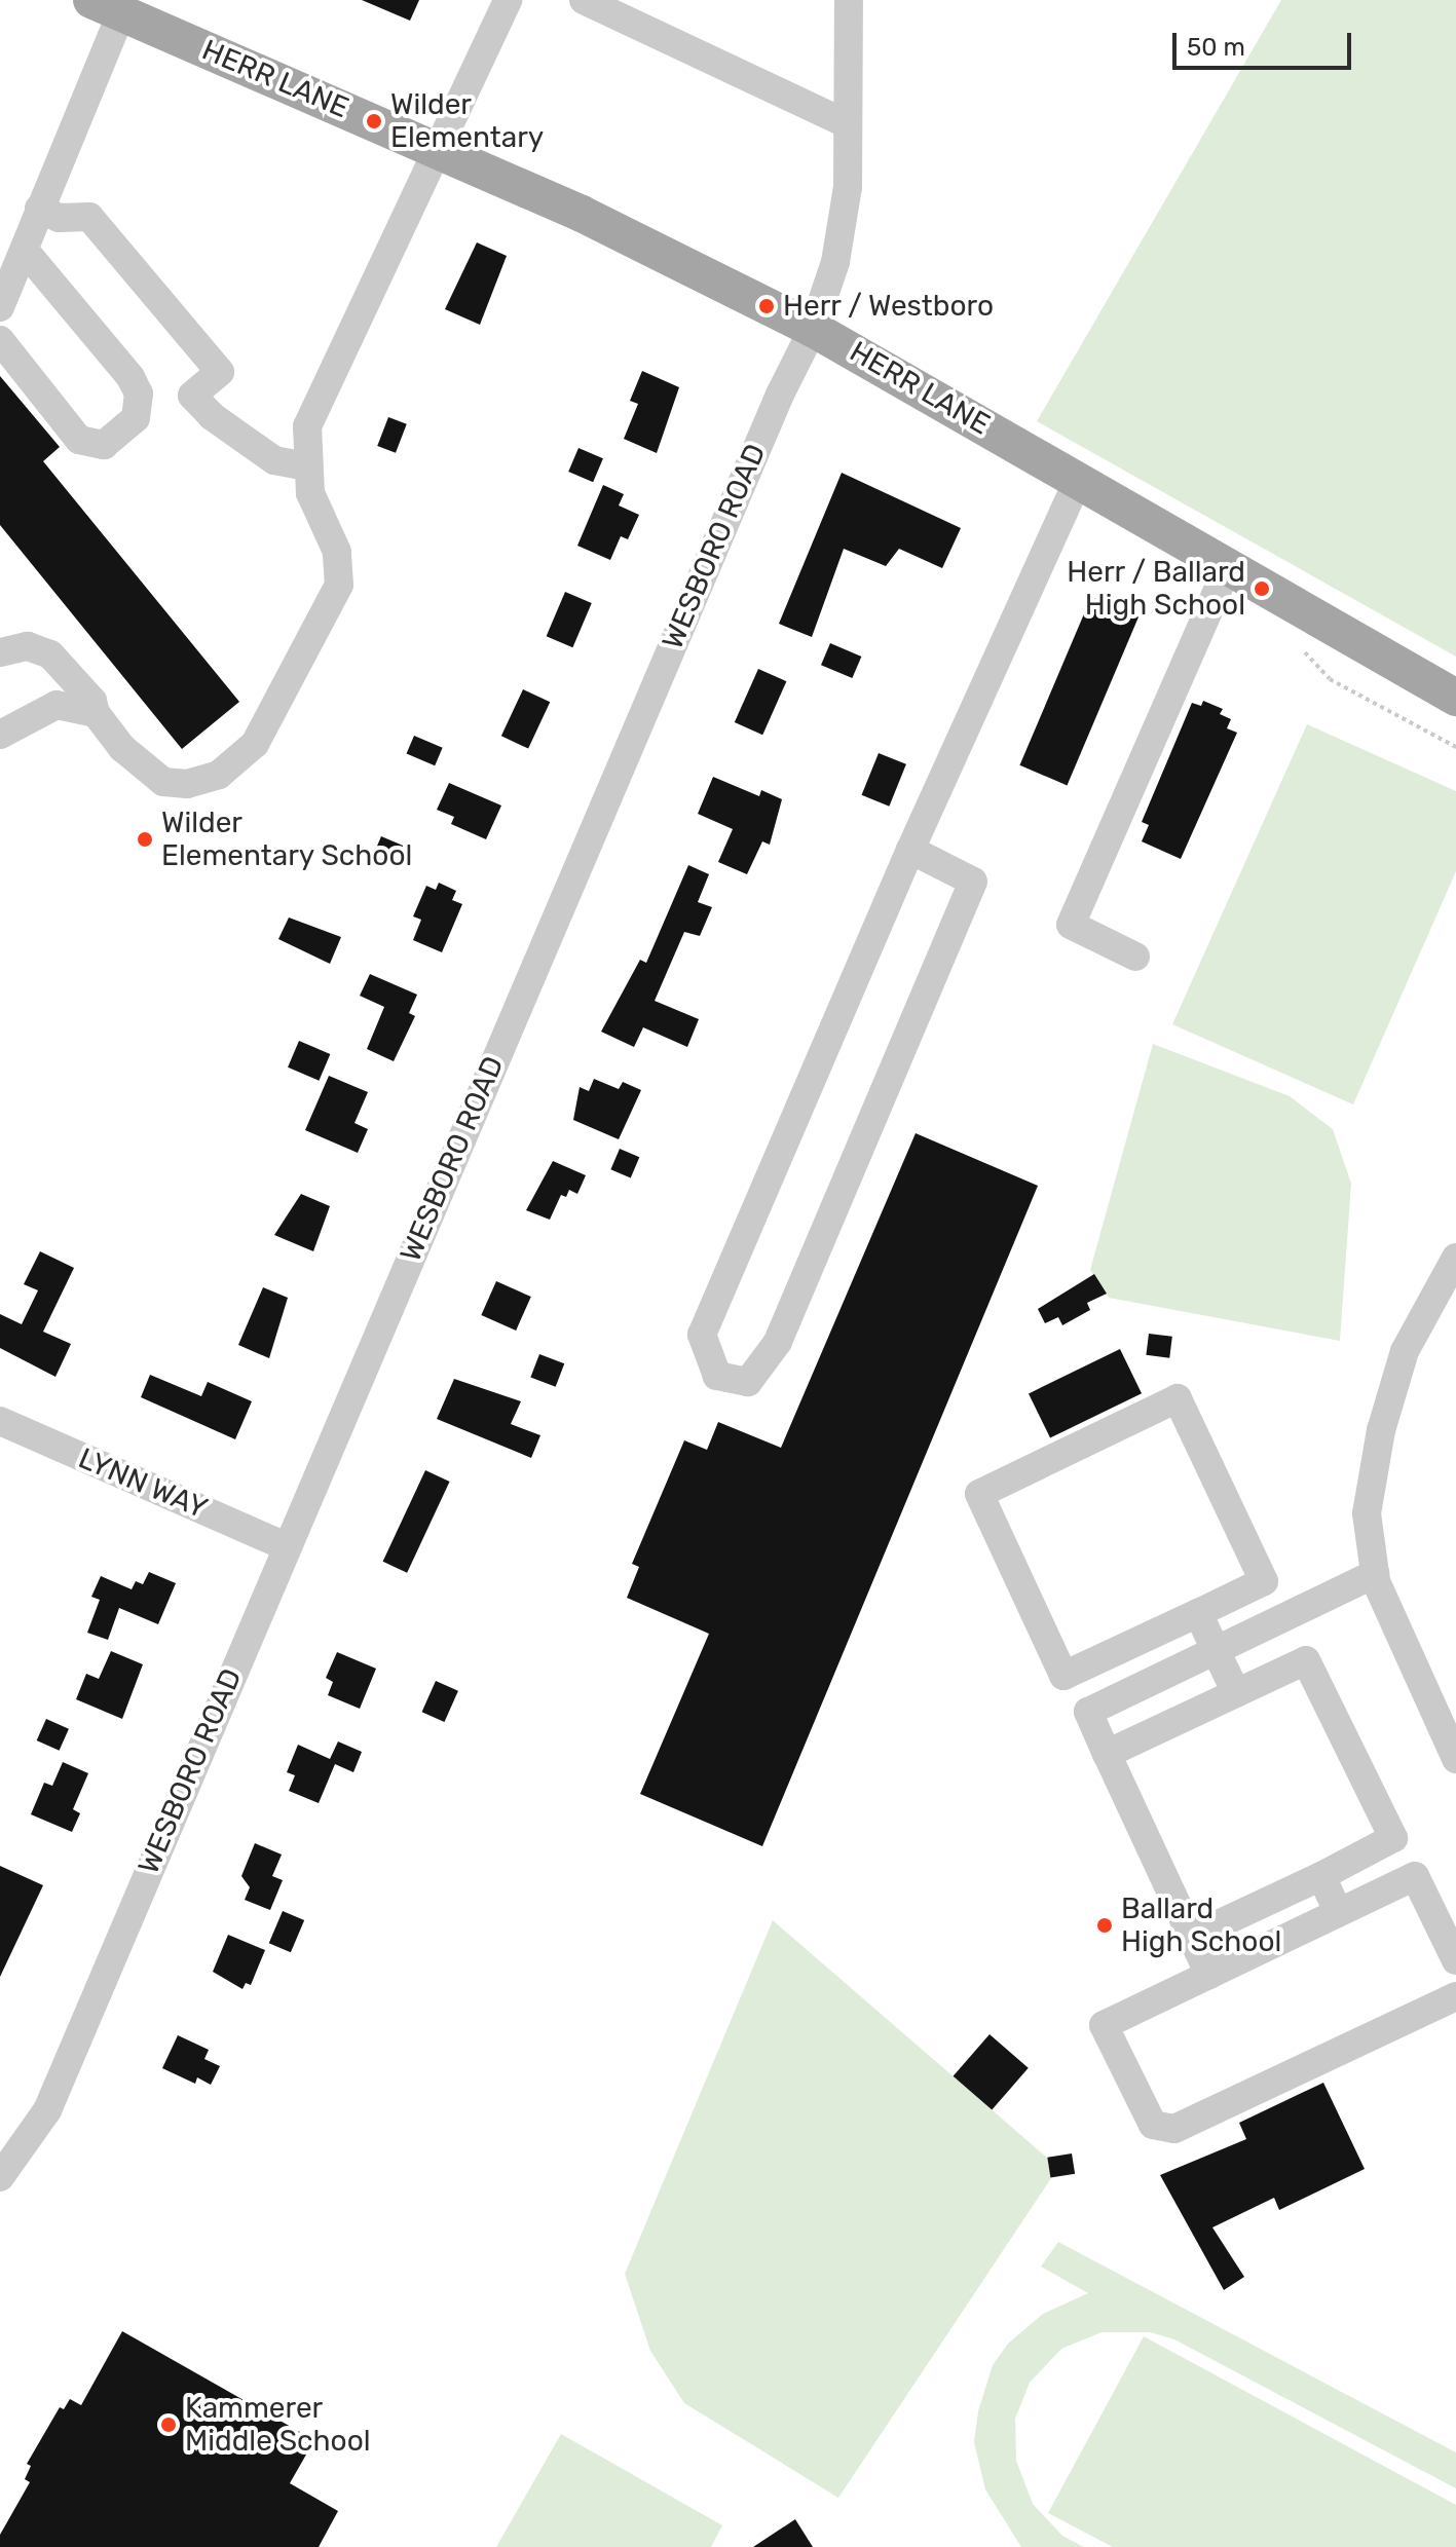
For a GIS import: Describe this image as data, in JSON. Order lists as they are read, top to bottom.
{
  "streets": {
    "main road": ["HERR LANE"],
    "street": ["WESBORO ROAD", "LYNN WAY"]
  },
  "crossings": [
    ["HERR LANE", "WESBORO ROAD"],
    ["WESBORO ROAD", "LYNN WAY"]
  ],
  "places": [
    "Wilder Elementary",
    "Herr / Westboro",
    "Herr / Ballard High School",
    "Wilder Elementary School",
    "Ballard High School",
    "Kammerer Middle School"
  ],
  "scale_bar": "50 m"
}
